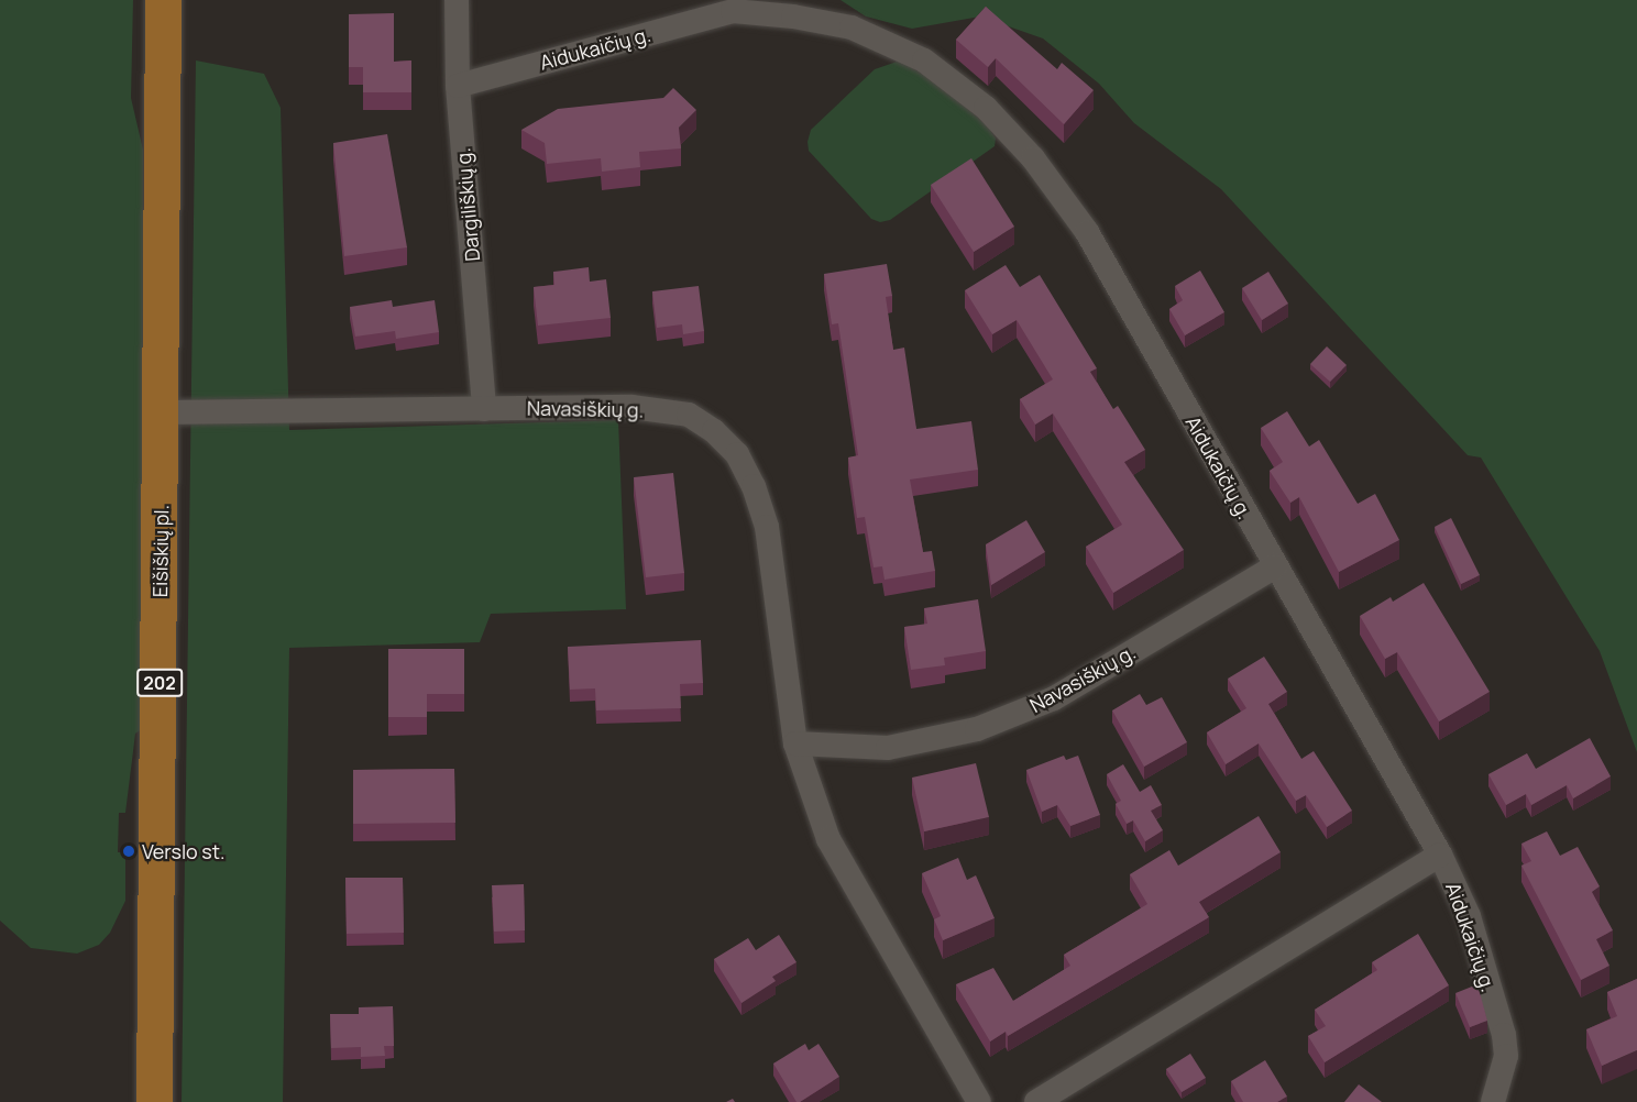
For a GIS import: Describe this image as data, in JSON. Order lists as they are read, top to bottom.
{
  "streets": {
    "main road": ["Eišiškių pl.", "202"],
    "street": ["Aidukaičių g.", "Dargiliškių g.", "Navasiškių g."]
  },
  "crossings": [
    ["Aidukaičių g.", "Dargiliškių g."],
    ["Aidukaičių g.", "Navasiškių g."],
    ["Dargiliškių g.", "Navasiškių g."],
    ["Navasiškių g.", "Eišiškių pl."]
  ],
  "places": ["Verslo st."]
}
